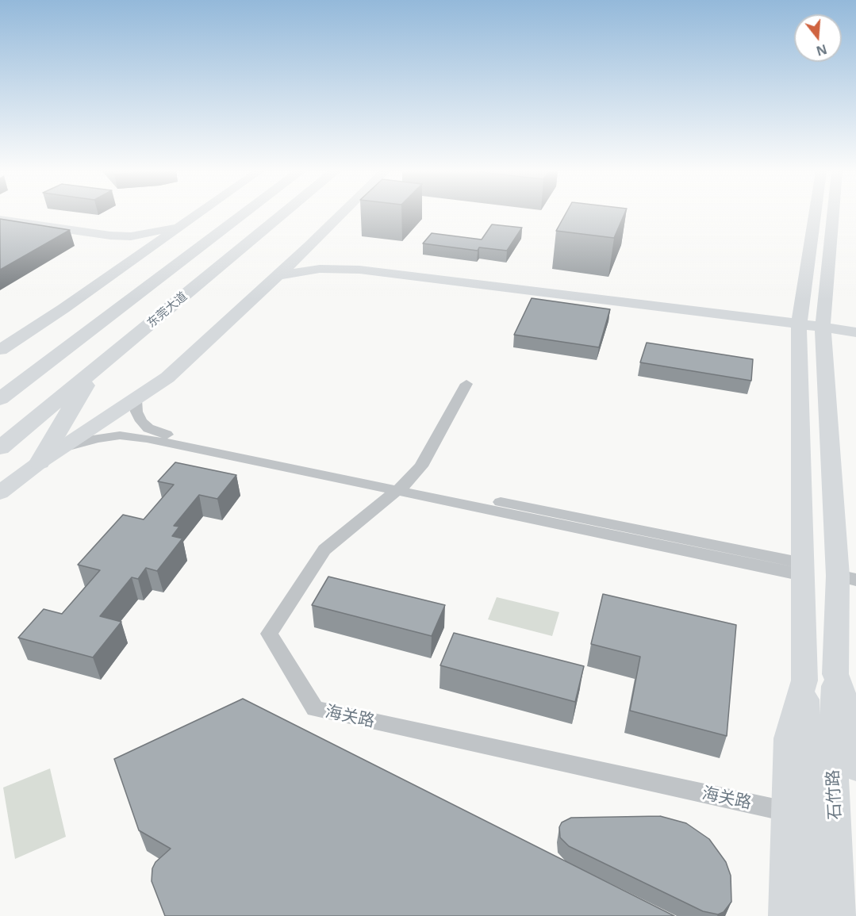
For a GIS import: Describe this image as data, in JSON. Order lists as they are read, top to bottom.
{
  "streets": {
    "main road": ["东莞大道"],
    "street": ["海关路", "石竹路"]
  },
  "north": "bottom"
}
